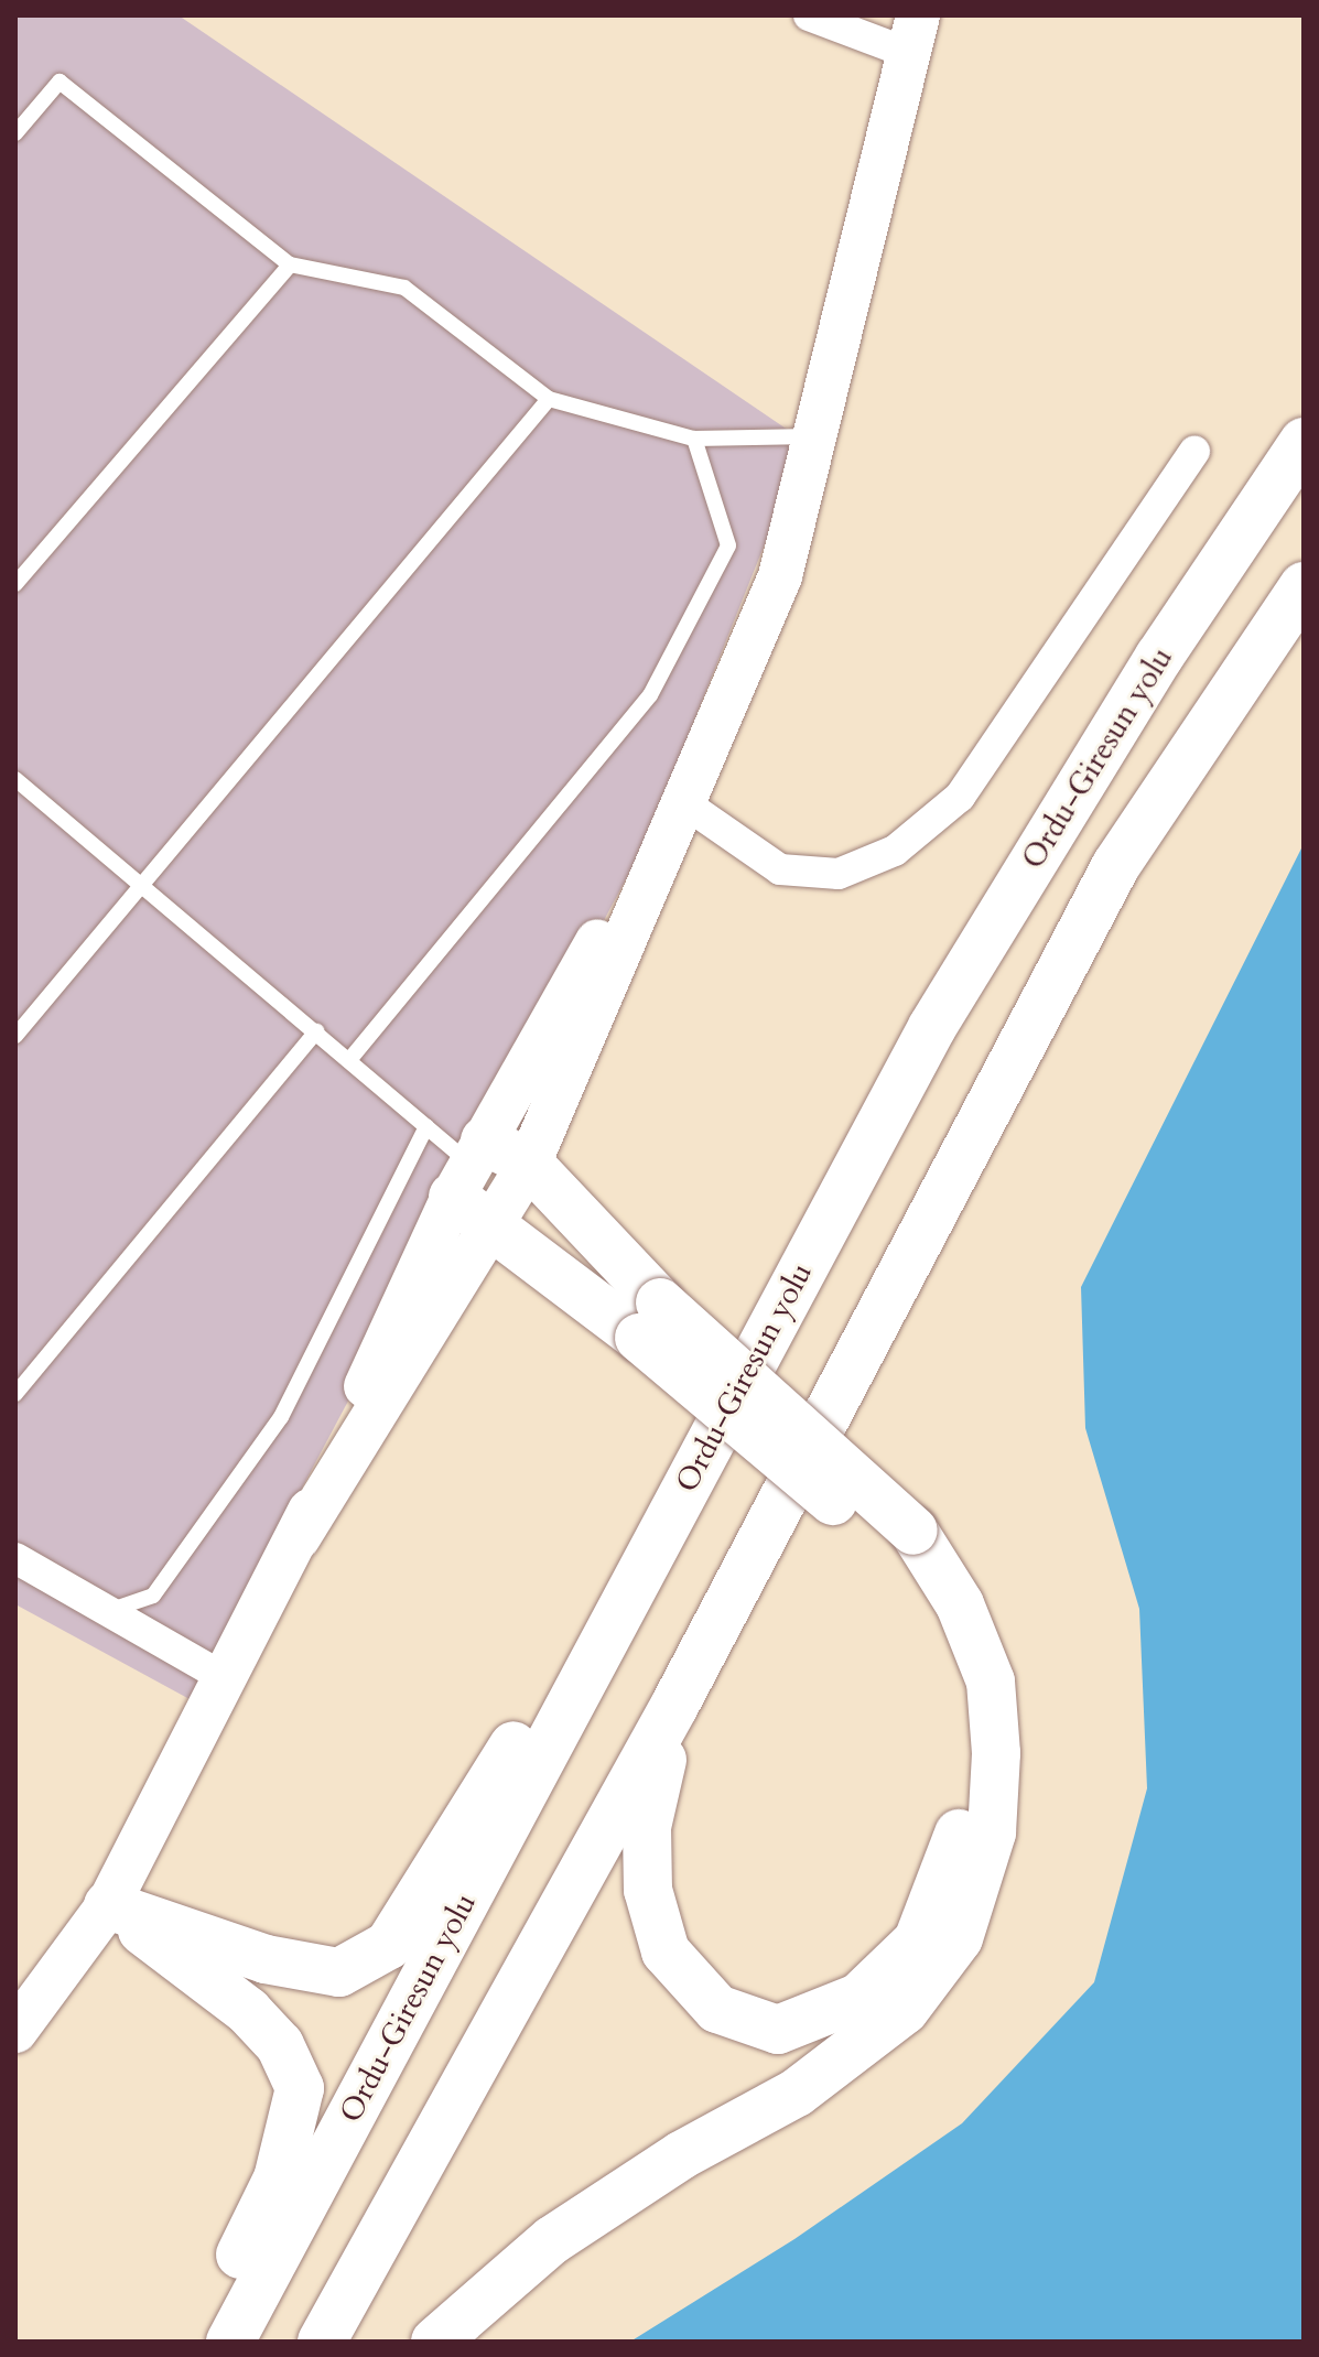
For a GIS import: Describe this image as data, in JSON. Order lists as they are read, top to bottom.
{
  "streets": {
    "highway": ["Ordu-Giresun yolu"]
  }
}
